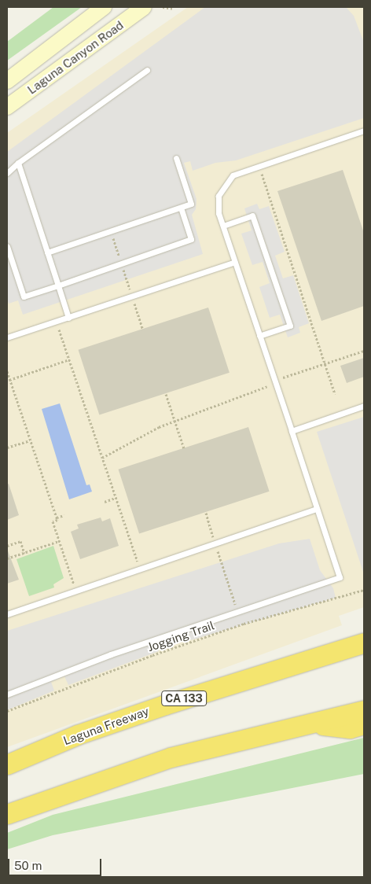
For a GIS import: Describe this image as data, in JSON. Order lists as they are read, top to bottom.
{
  "streets": {
    "highway": ["CA 133", "Laguna Freeway"],
    "main road": ["Laguna Canyon Road"],
    "path": ["Jogging Trail"]
  },
  "scale_bar": "50 m"
}
